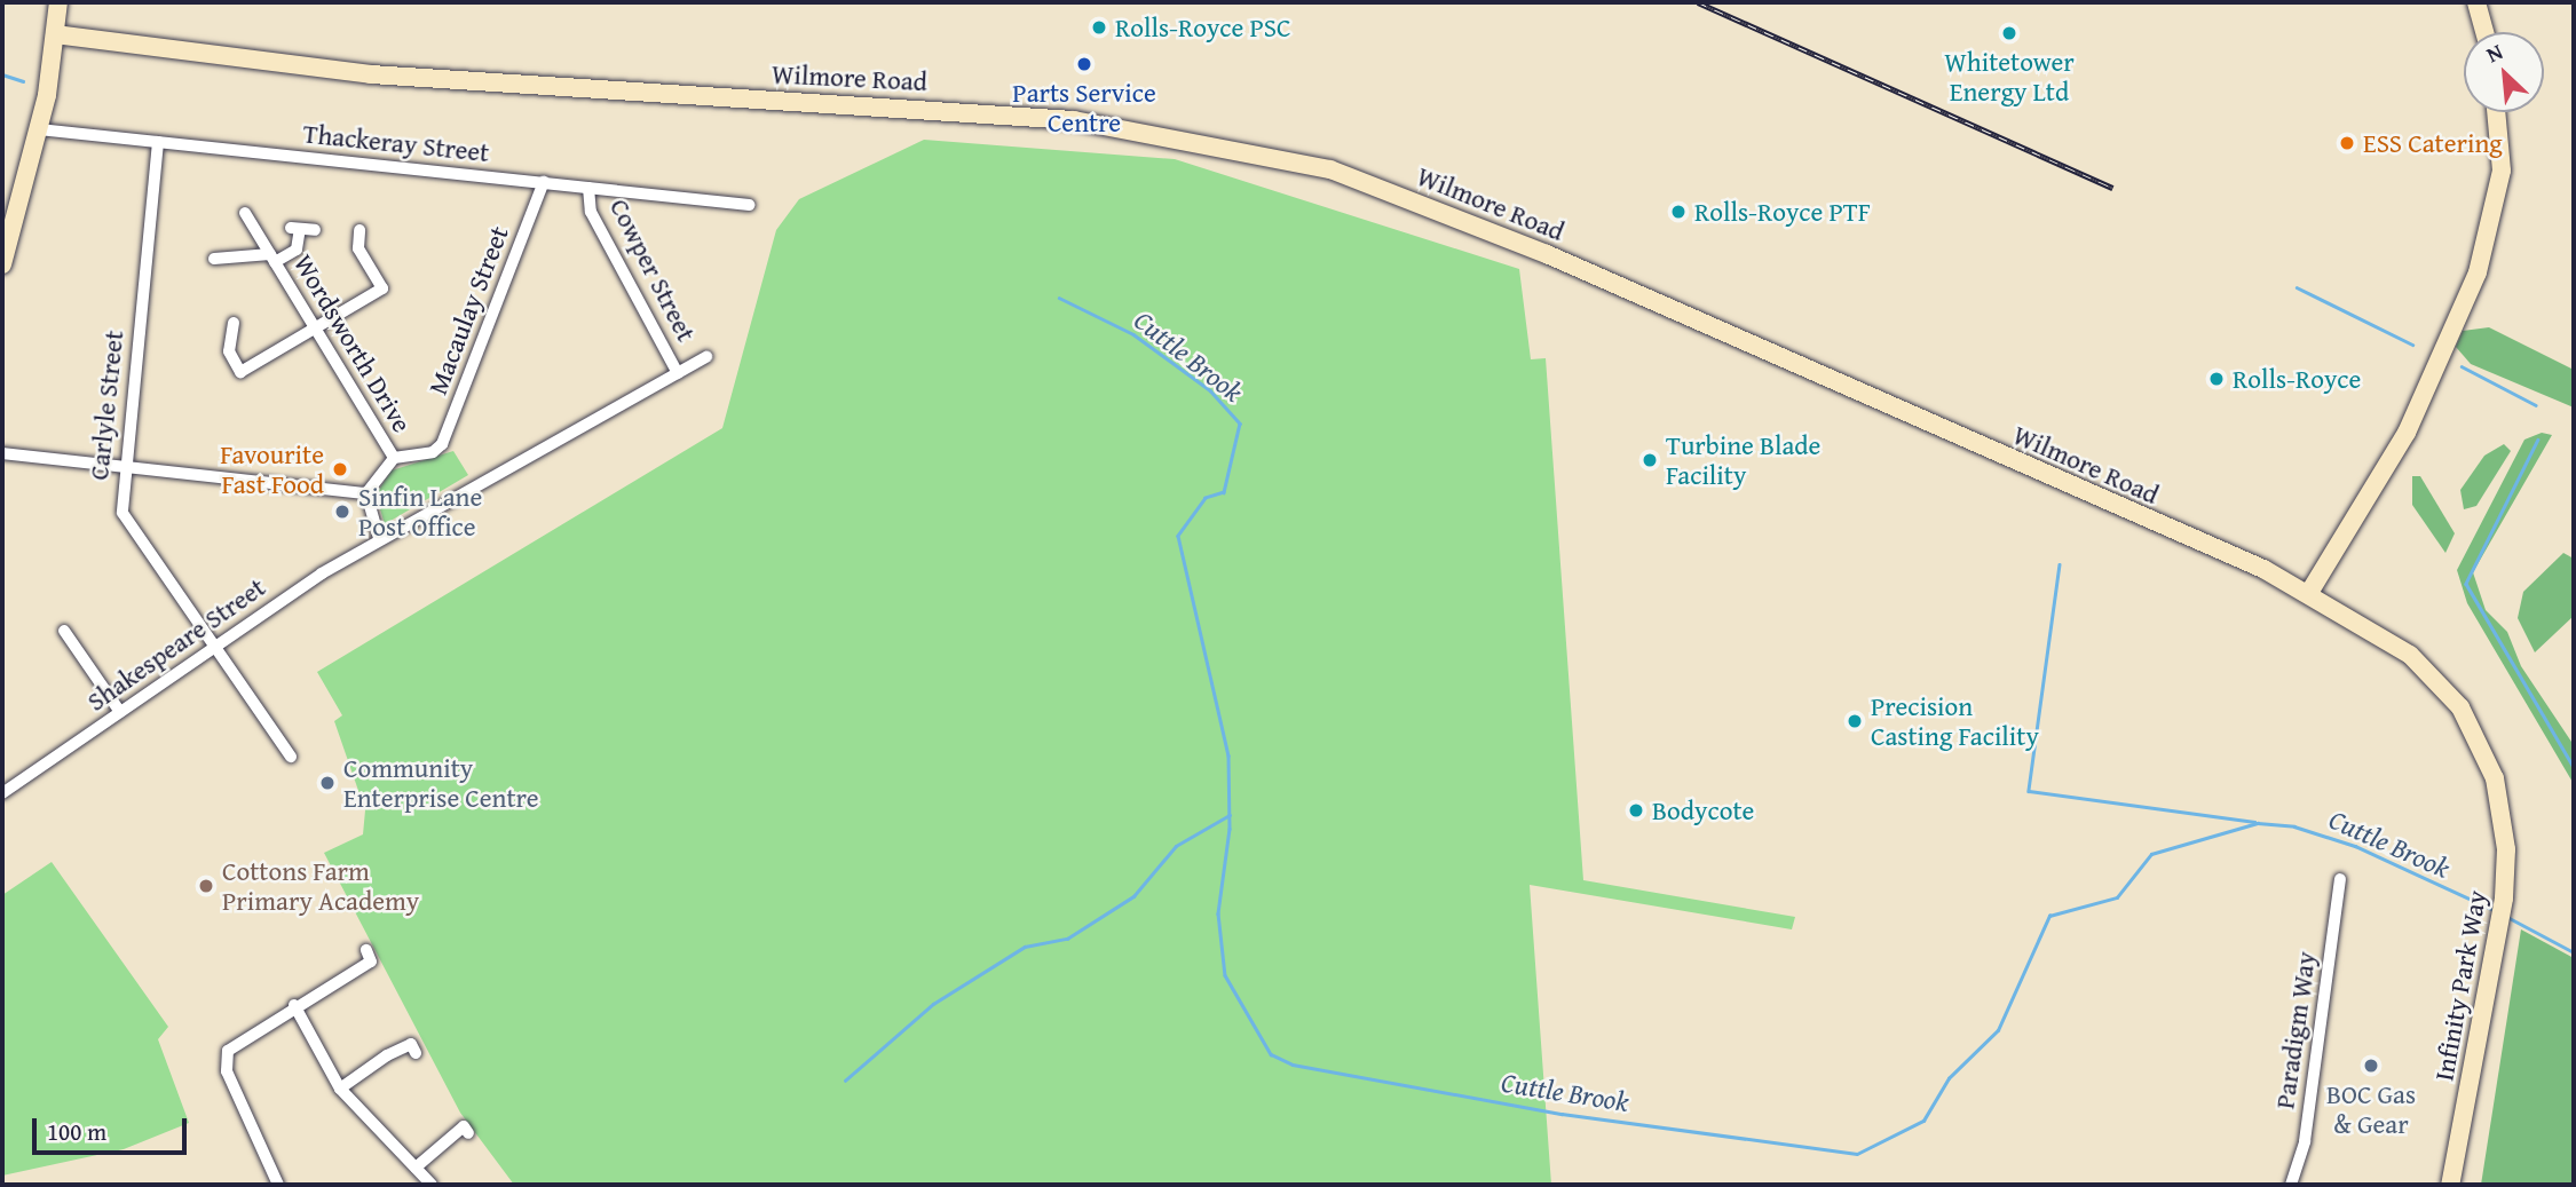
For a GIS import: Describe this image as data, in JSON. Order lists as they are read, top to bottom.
{
  "streets": {
    "street": [
      "Wilmore Road",
      "Thackeray Street",
      "Cowper Street",
      "Macaulay Street",
      "Wordsworth Drive",
      "Carlyle Street",
      "Shakespeare Street",
      "Infinity Park Way",
      "Paradigm Way"
    ]
  },
  "crossings": [
    ["Wilmore Road", "Infinity Park Way"],
    ["Thackeray Street", "Cowper Street"],
    ["Thackeray Street", "Macaulay Street"],
    ["Thackeray Street", "Carlyle Street"],
    ["Cowper Street", "Shakespeare Street"],
    ["Macaulay Street", "Wordsworth Drive"],
    ["Carlyle Street", "Shakespeare Street"]
  ],
  "water": ["Cuttle Brook"],
  "places": [
    "Rolls-Royce PSC",
    "Whitetower Energy Ltd",
    "Parts Service Centre",
    "ESS Catering",
    "Rolls-Royce PTF",
    "Rolls-Royce",
    "Turbine Blade Facility",
    "Favourite Fast Food",
    "Sinfin Lane Post Office",
    "Precision Casting Facility",
    "Community Enterprise Centre",
    "Bodycote",
    "Cottons Farm Primary Academy",
    "BOC Gas & Gear"
  ],
  "scale_bar": "100 m",
  "north": "top left"
}
